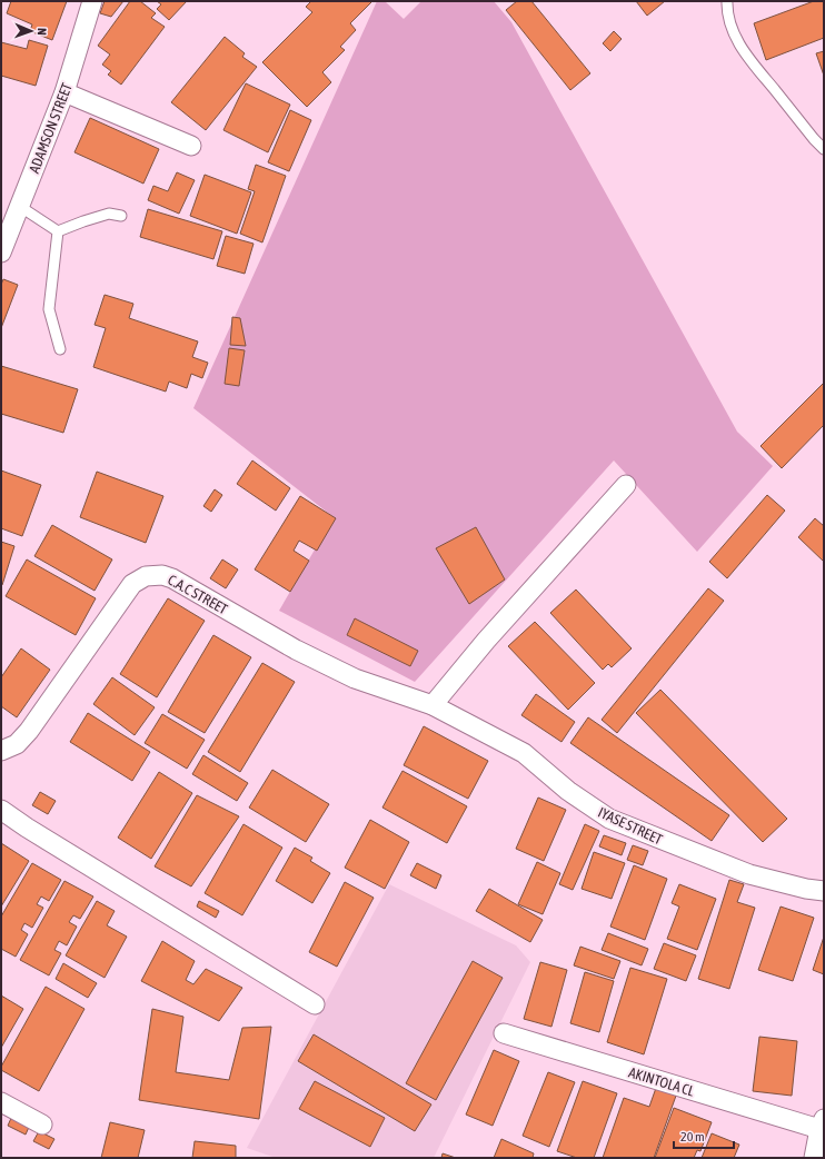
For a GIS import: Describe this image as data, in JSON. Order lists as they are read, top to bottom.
{
  "streets": {
    "street": [
      "ADAMSON STREET",
      "C.A.C STREET",
      "IYASE STREET",
      "AKINTOLA CL"
    ]
  },
  "crossings": [
    ["C.A.C STREET", "IYASE STREET"]
  ],
  "scale_bar": "20 m",
  "north": "right"
}
